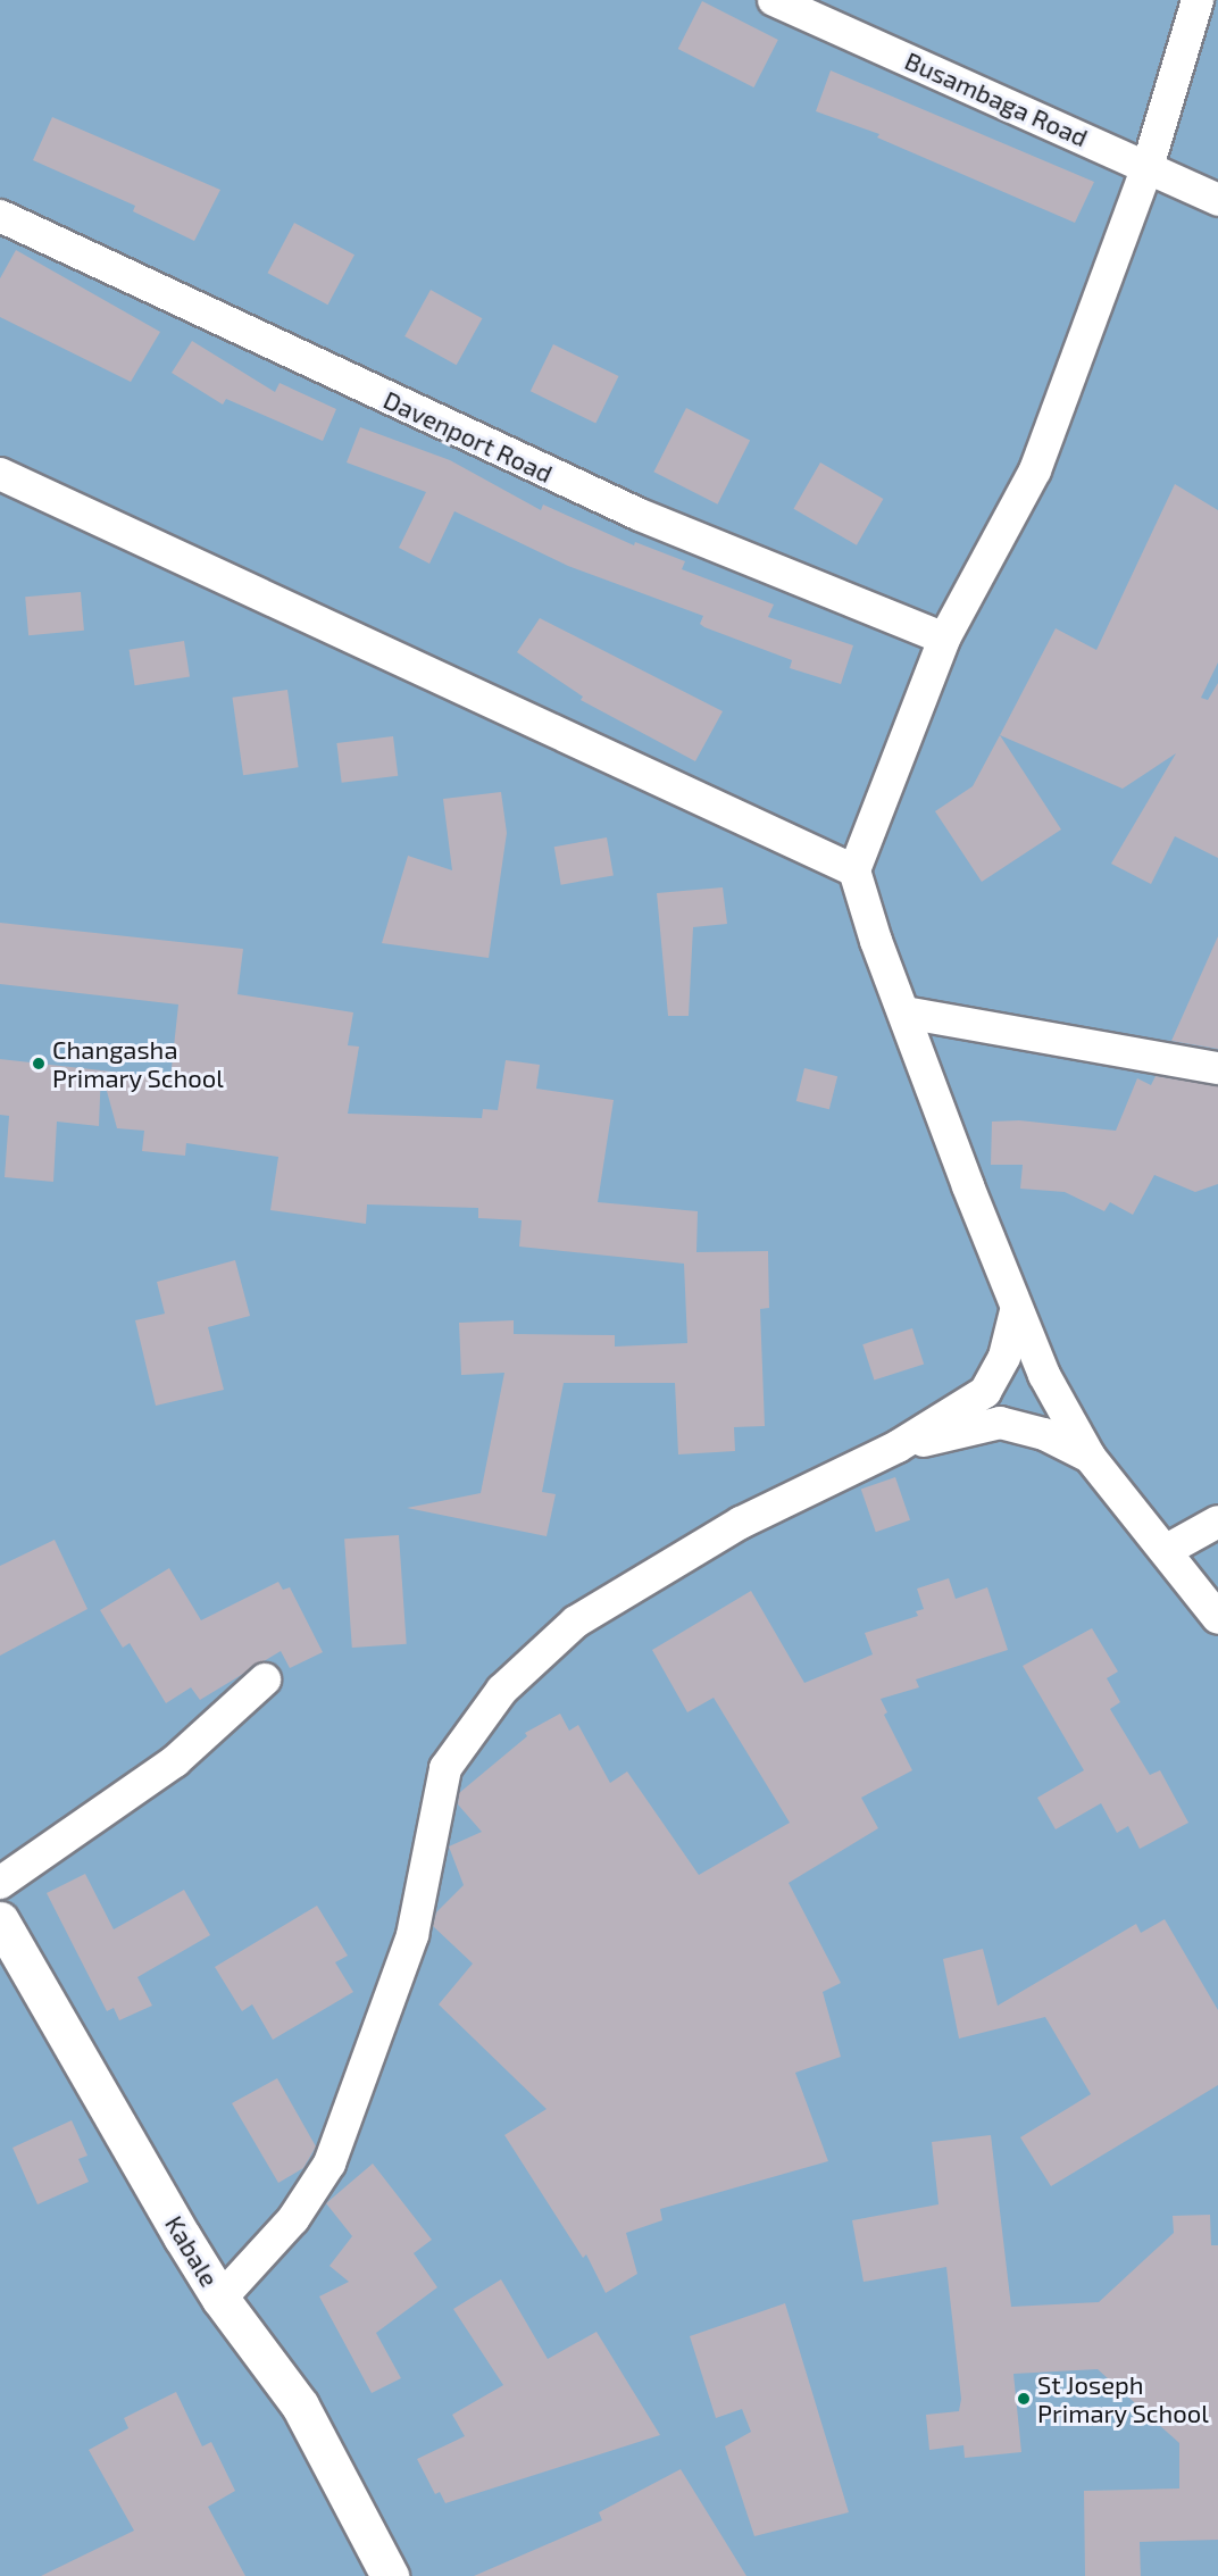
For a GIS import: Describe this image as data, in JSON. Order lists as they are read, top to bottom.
{
  "streets": {
    "street": ["Busambaga Road", "Davenport Road", "Kabale"]
  },
  "places": ["Changasha Primary School", "St Joseph Primary School"]
}
